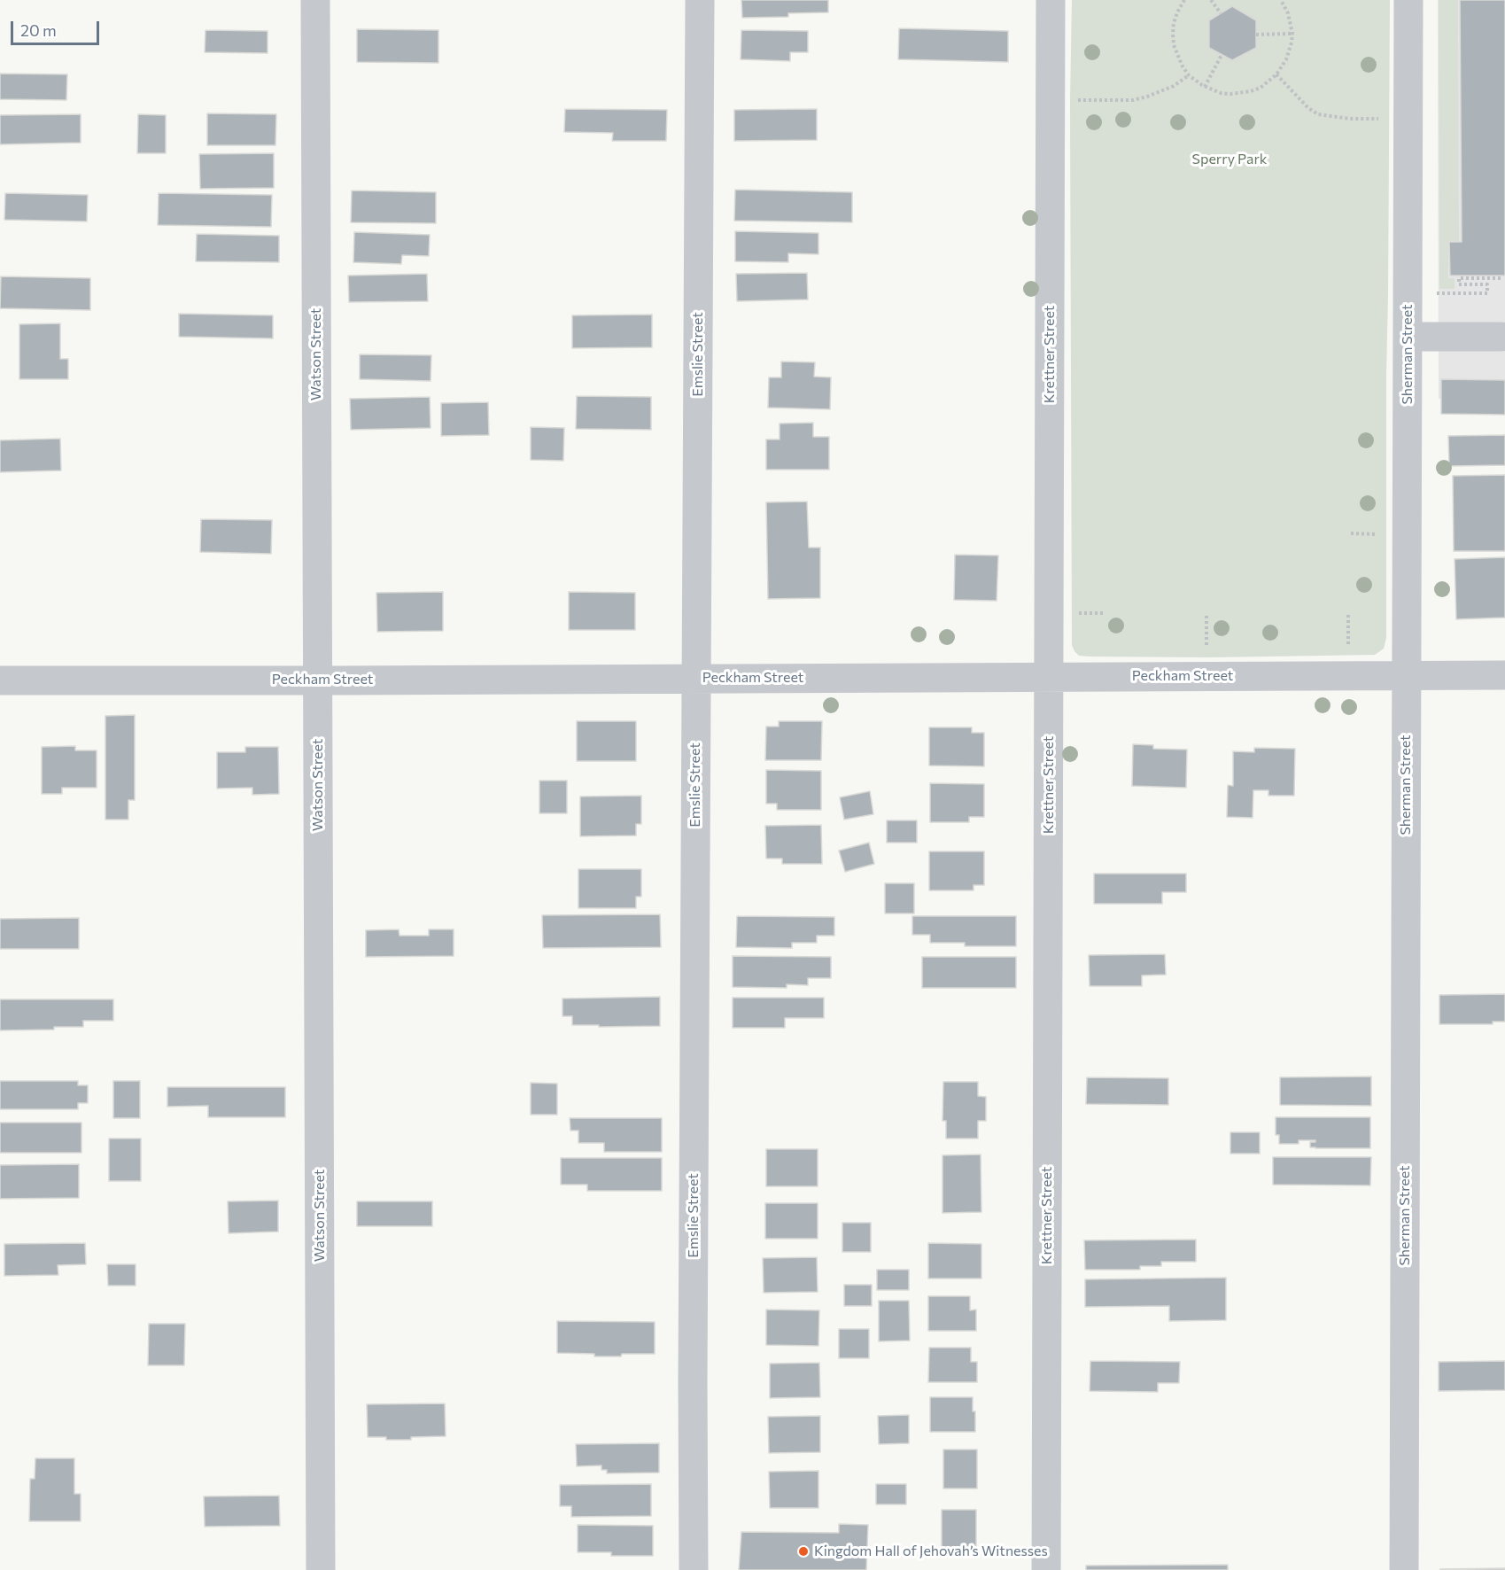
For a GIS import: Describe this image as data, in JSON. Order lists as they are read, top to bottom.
{
  "streets": {
    "street": [
      "Watson Street",
      "Emslie Street",
      "Krettner Street",
      "Sherman Street",
      "Peckham Street"
    ]
  },
  "crossings": [
    ["Watson Street", "Peckham Street"],
    ["Emslie Street", "Peckham Street"],
    ["Krettner Street", "Peckham Street"],
    ["Sherman Street", "Peckham Street"]
  ],
  "parks": ["Sperry Park"],
  "places": ["Kingdom Hall of Jehovah’s Witnesses"],
  "scale_bar": "20 m"
}
